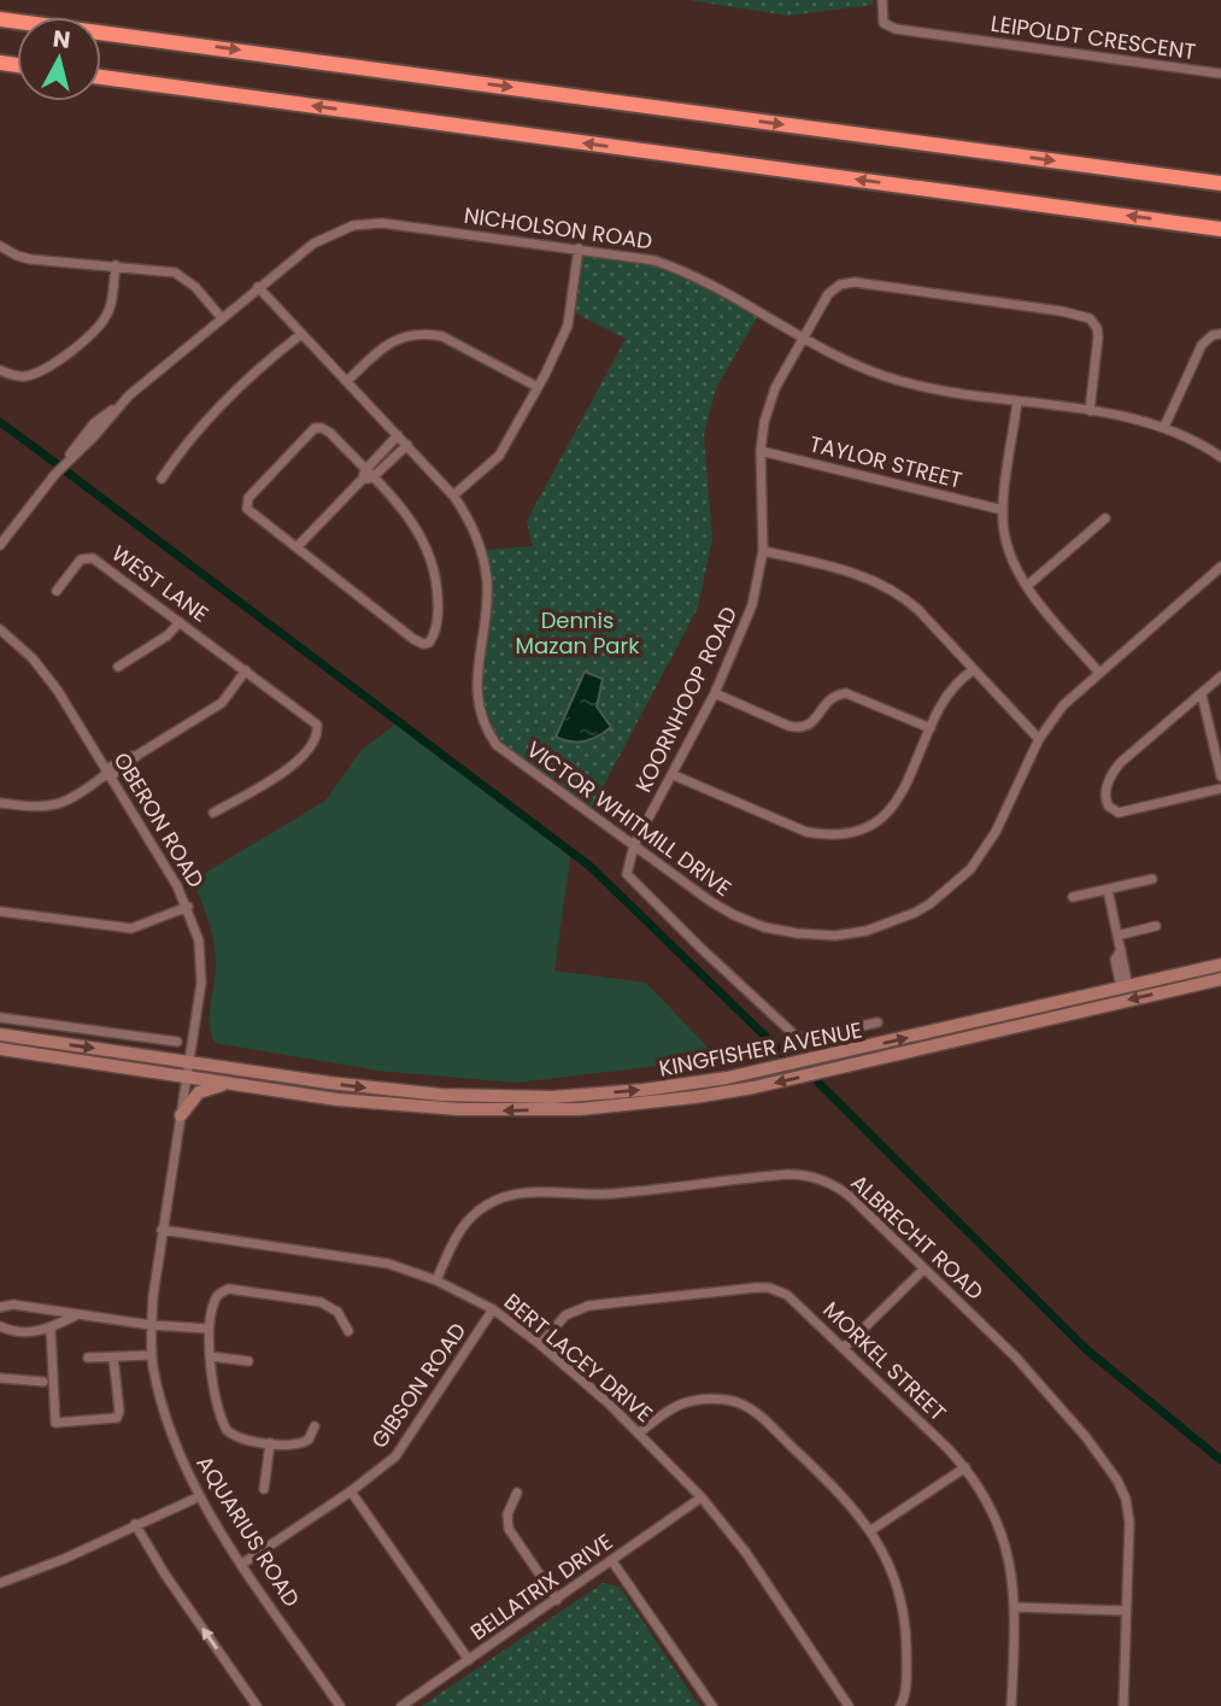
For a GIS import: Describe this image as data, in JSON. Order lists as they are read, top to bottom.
{
  "streets": {
    "street": [
      "LEIPOLDT CRESCENT",
      "NICHOLSON ROAD",
      "TAYLOR STREET",
      "WEST LANE",
      "KOORNHOOP ROAD",
      "VICTOR WHITMILL DRIVE",
      "OBERON ROAD",
      "KINGFISHER AVENUE",
      "ALBRECHT ROAD",
      "BERT LACEY DRIVE",
      "MORKEL STREET",
      "GIBSON ROAD",
      "AQUARIUS ROAD",
      "BELLATRIX DRIVE"
    ]
  },
  "crossings": [
    ["NICHOLSON ROAD", "KOORNHOOP ROAD"],
    ["NICHOLSON ROAD", "VICTOR WHITMILL DRIVE"],
    ["TAYLOR STREET", "KOORNHOOP ROAD"],
    ["KOORNHOOP ROAD", "VICTOR WHITMILL DRIVE"],
    ["OBERON ROAD", "KINGFISHER AVENUE"],
    ["OBERON ROAD", "AQUARIUS ROAD"],
    ["KINGFISHER AVENUE", "AQUARIUS ROAD"],
    ["ALBRECHT ROAD", "BERT LACEY DRIVE"],
    ["BERT LACEY DRIVE", "MORKEL STREET"],
    ["BERT LACEY DRIVE", "GIBSON ROAD"],
    ["BERT LACEY DRIVE", "AQUARIUS ROAD"],
    ["BERT LACEY DRIVE", "BELLATRIX DRIVE"],
    ["GIBSON ROAD", "AQUARIUS ROAD"]
  ],
  "parks": ["Dennis Mazan Park"],
  "north": "top"
}
